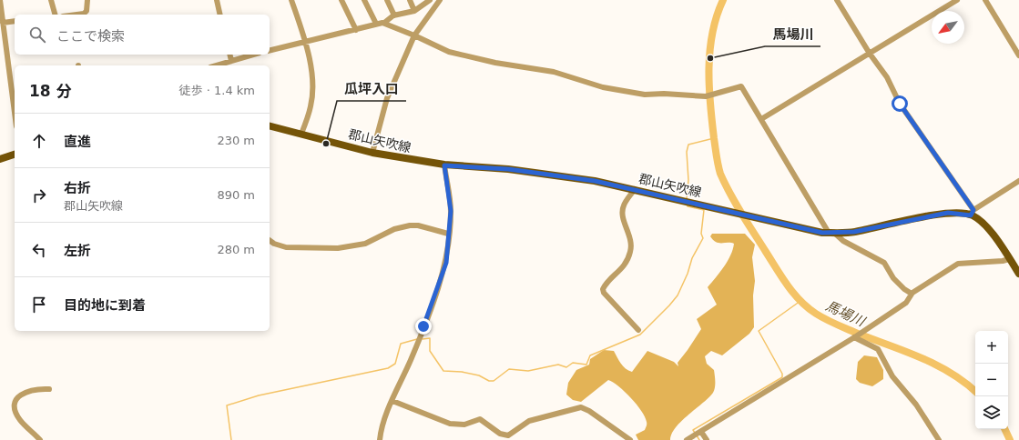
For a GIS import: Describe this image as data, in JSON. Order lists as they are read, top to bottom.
{
  "streets": {
    "main road": ["郡山矢吹線"]
  },
  "water": ["馬場川"],
  "places": ["馬場川", "瓜坪入口"],
  "north": "bottom left",
  "page": {
    "search": "ここで検索",
    "heading": ["18 分", "徒歩 · 1.4 km"],
    "list": [
      ["直進", "230 m"],
      ["右折", "郡山矢吹線", "890 m"],
      ["左折", "280 m"],
      "目的地に到着"
    ],
    "map_buttons": ["+", "−"]
  }
}
